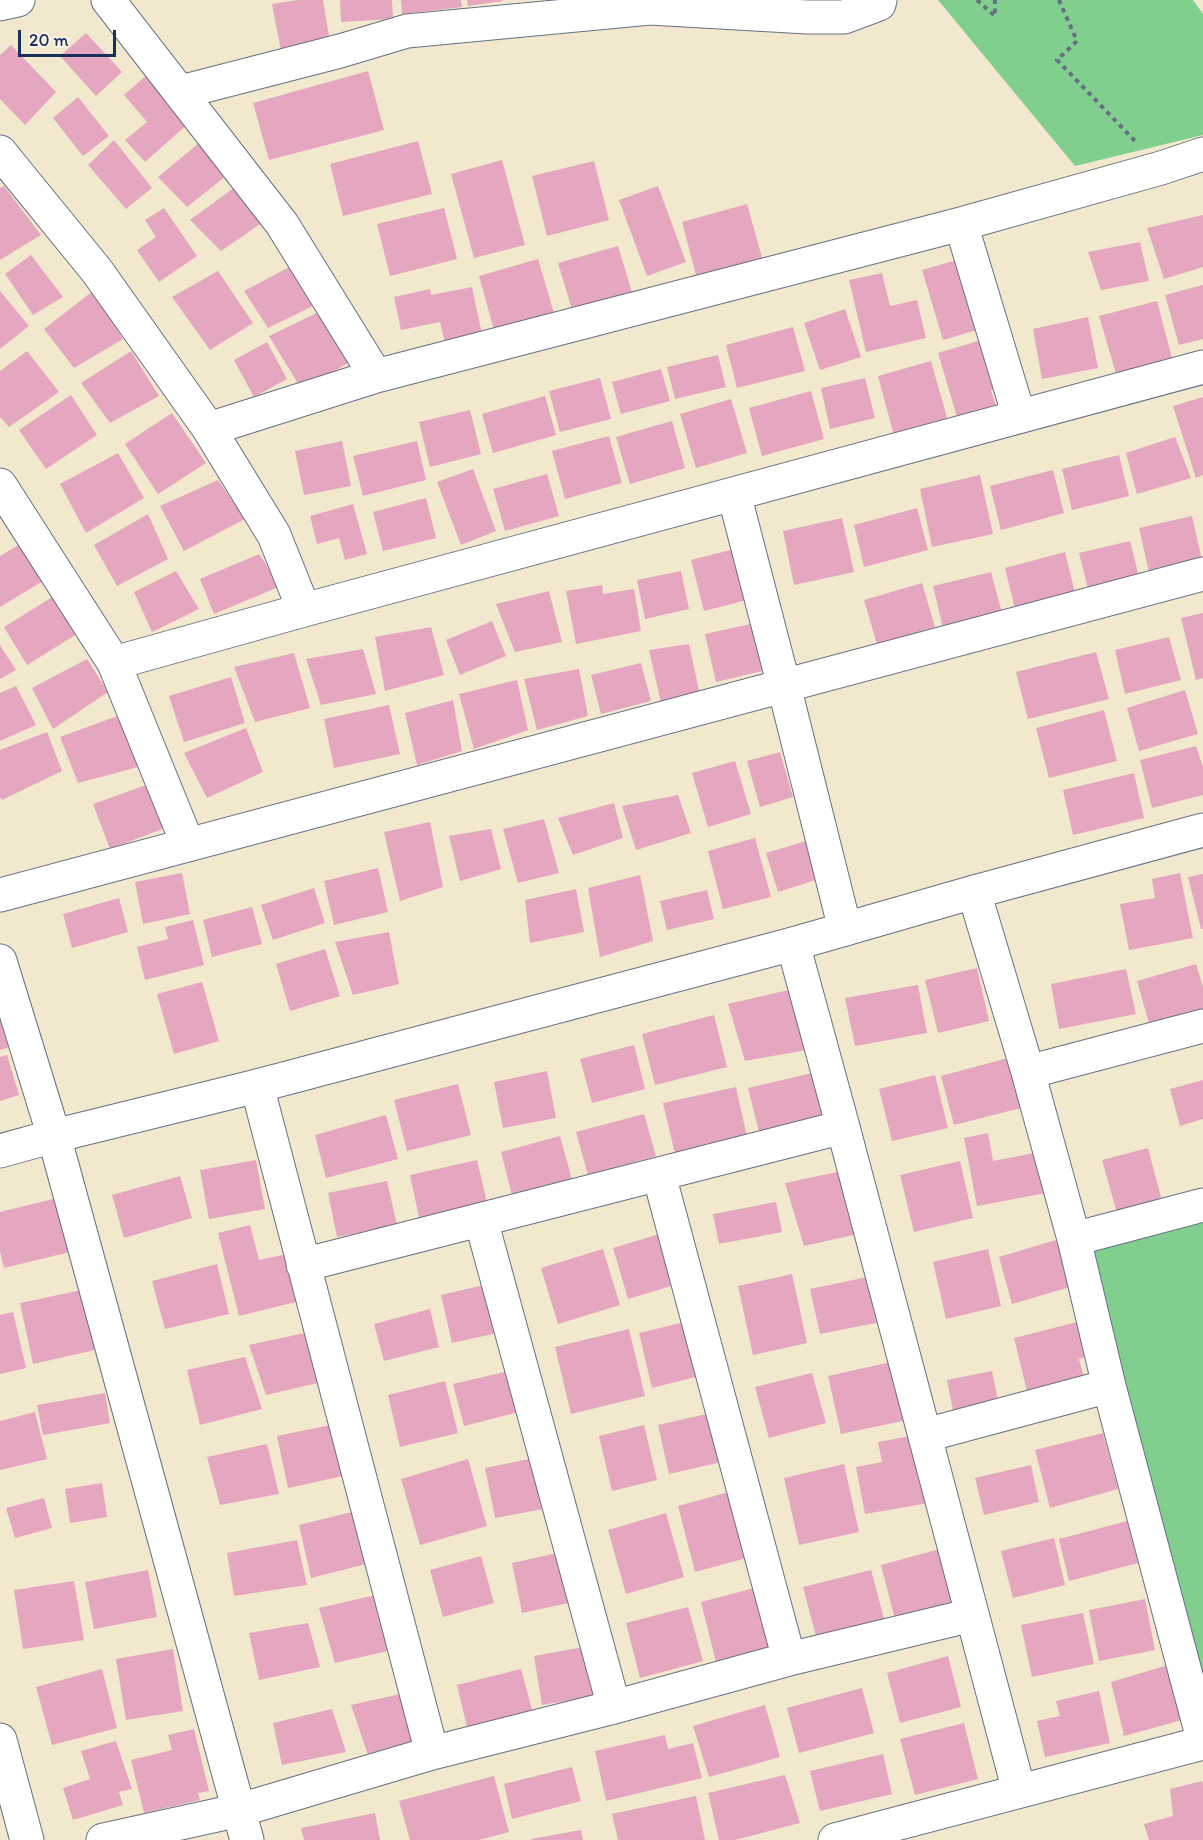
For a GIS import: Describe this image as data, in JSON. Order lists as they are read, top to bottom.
{
  "scale_bar": "20 m"
}
